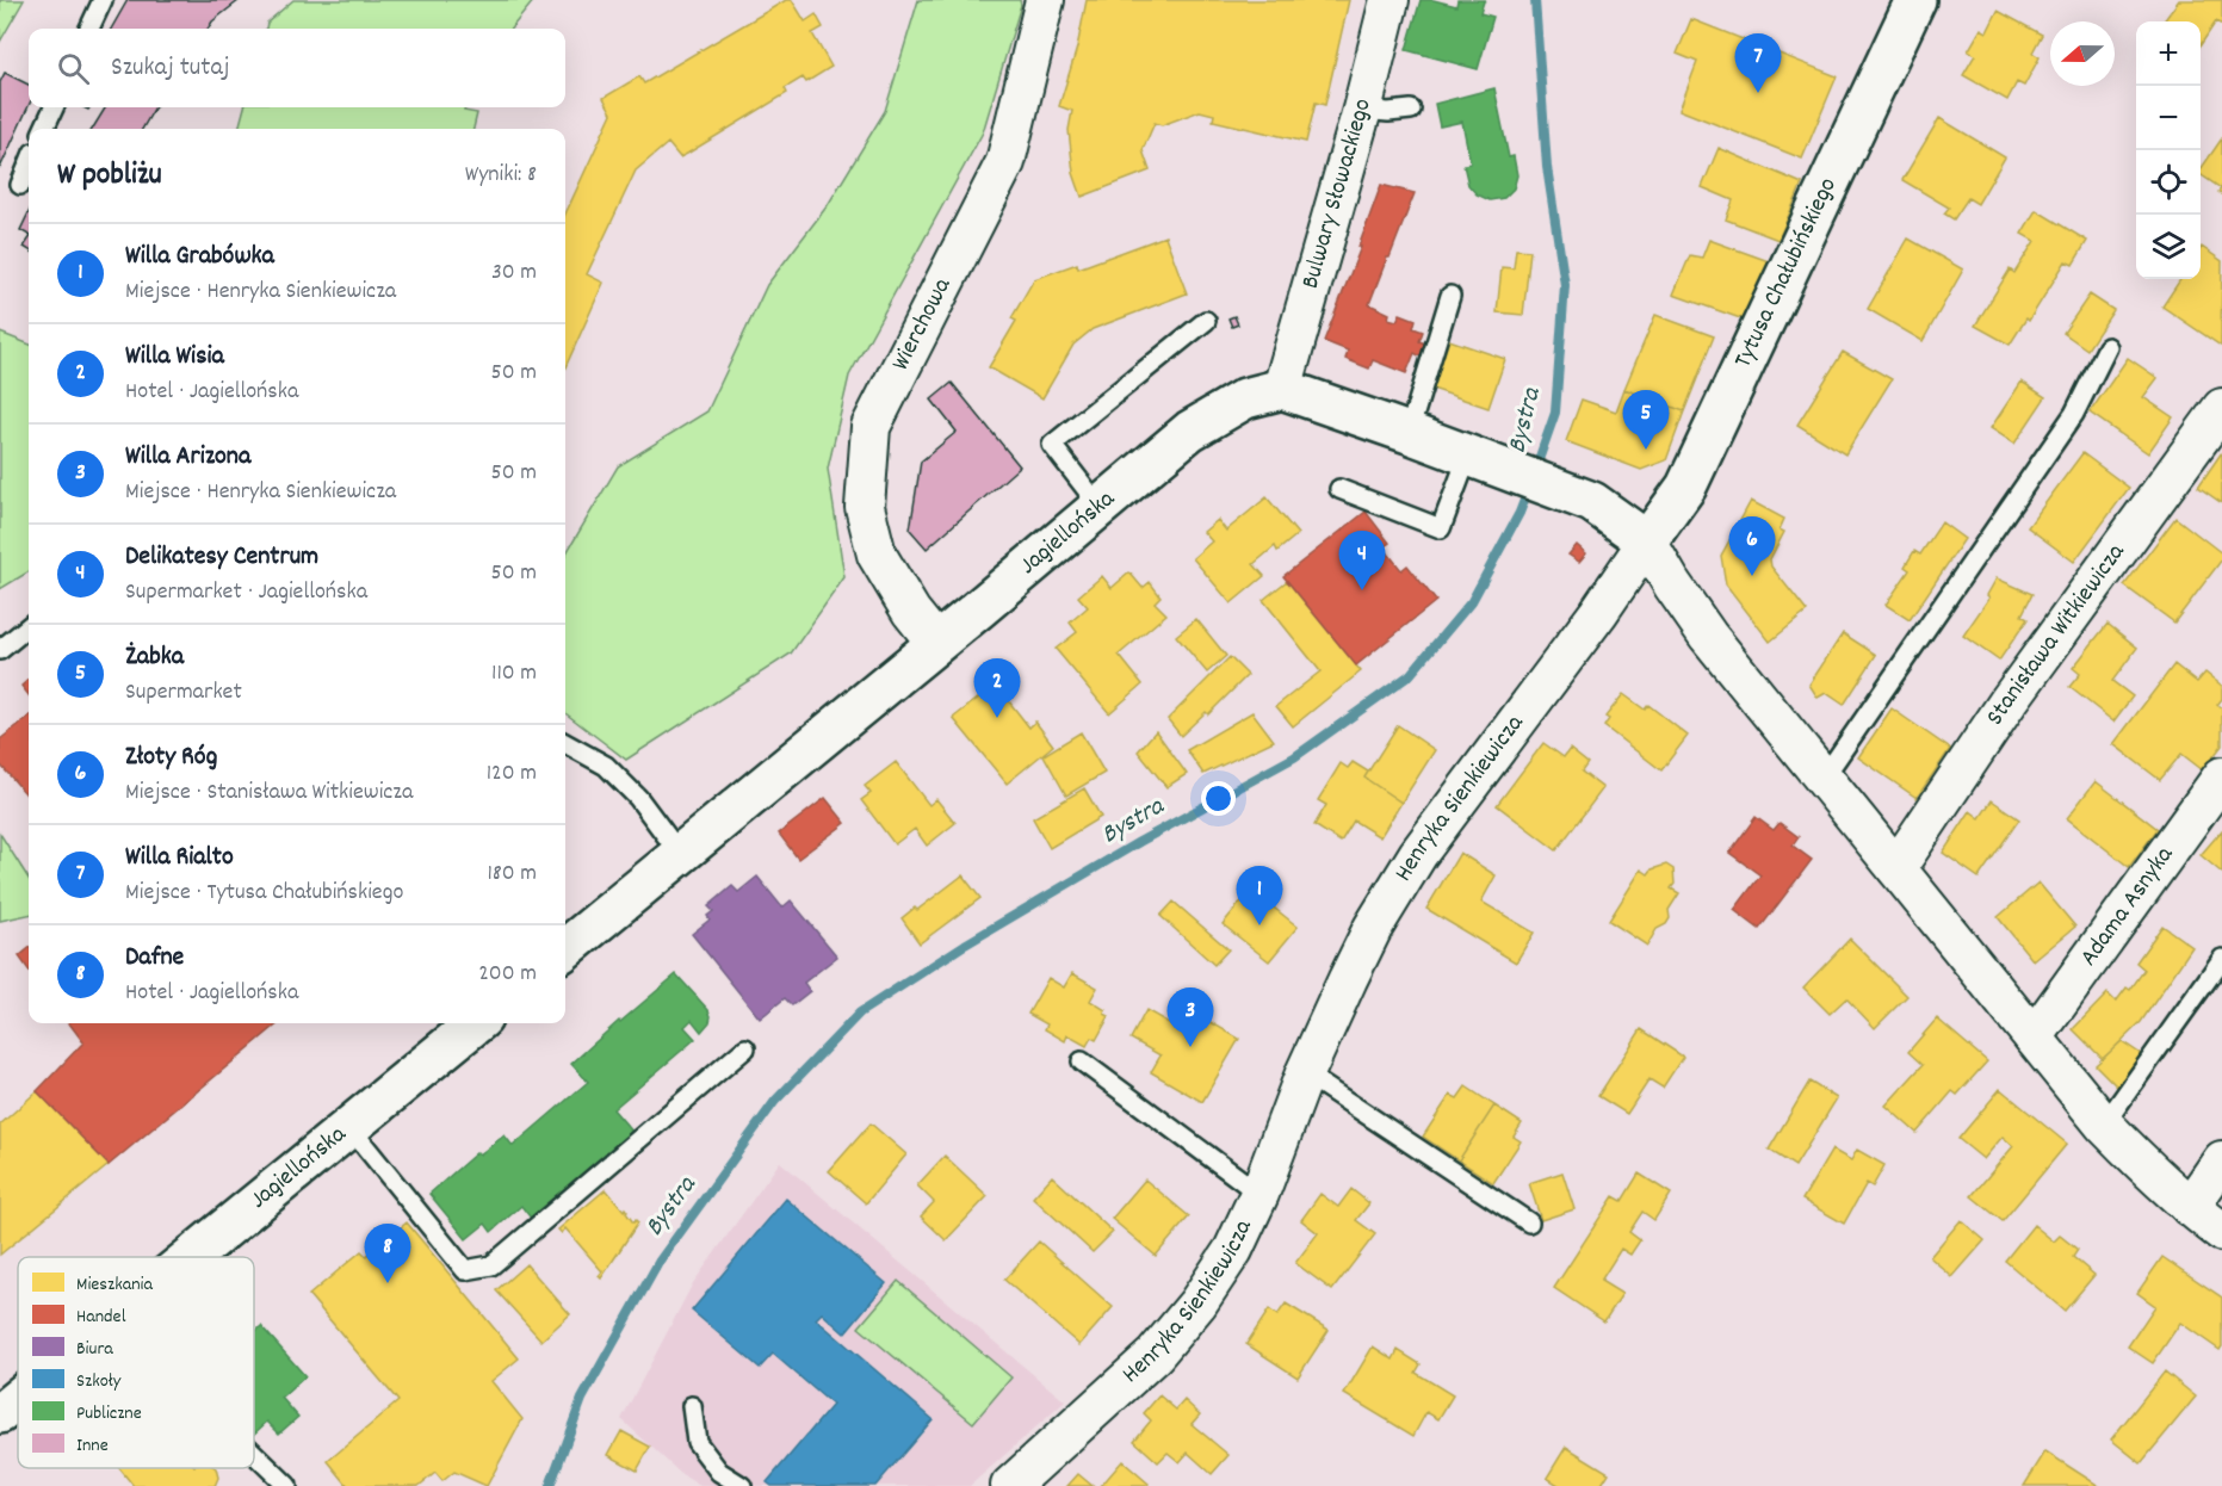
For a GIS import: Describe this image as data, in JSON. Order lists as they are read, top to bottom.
{
  "streets": {
    "street": [
      "Bulwary Słowackiego",
      "Tytusa Chałubińskiego",
      "Wierchowa",
      "Jagiellońska",
      "Stanisława Witkiewicza",
      "Henryka Sienkiewicza",
      "Adama Asnyka"
    ]
  },
  "crossings": [
    ["Bulwary Słowackiego", "Jagiellońska"],
    ["Tytusa Chałubińskiego", "Henryka Sienkiewicza"],
    ["Wierchowa", "Jagiellońska"]
  ],
  "water": ["Bystra"],
  "legend": [
    "Mieszkania",
    "Handel",
    "Biura",
    "Szkoły",
    "Publiczne",
    "Inne"
  ],
  "north": "left",
  "page": {
    "map_buttons": ["+", "−"],
    "search": "Szukaj tutaj",
    "pins": [
      "7",
      "5",
      "6",
      "4",
      "2",
      "1",
      "3",
      "8"
    ],
    "heading": ["W pobliżu", "Wyniki: 8"],
    "list": [
      {
        "mark": "1",
        "name": "Willa Grabówka",
        "note": "Miejsce · Henryka Sienkiewicza",
        "value": "30 m"
      },
      {
        "mark": "2",
        "name": "Willa Wisia",
        "note": "Hotel · Jagiellońska",
        "value": "50 m"
      },
      {
        "mark": "3",
        "name": "Willa Arizona",
        "note": "Miejsce · Henryka Sienkiewicza",
        "value": "50 m"
      },
      {
        "mark": "4",
        "name": "Delikatesy Centrum",
        "note": "Supermarket · Jagiellońska",
        "value": "50 m"
      },
      {
        "mark": "5",
        "name": "Żabka",
        "note": "Supermarket",
        "value": "110 m"
      },
      {
        "mark": "6",
        "name": "Złoty Róg",
        "note": "Miejsce · Stanisława Witkiewicza",
        "value": "120 m"
      },
      {
        "mark": "7",
        "name": "Willa Rialto",
        "note": "Miejsce · Tytusa Chałubińskiego",
        "value": "180 m"
      },
      {
        "mark": "8",
        "name": "Dafne",
        "note": "Hotel · Jagiellońska",
        "value": "200 m"
      }
    ]
  }
}
